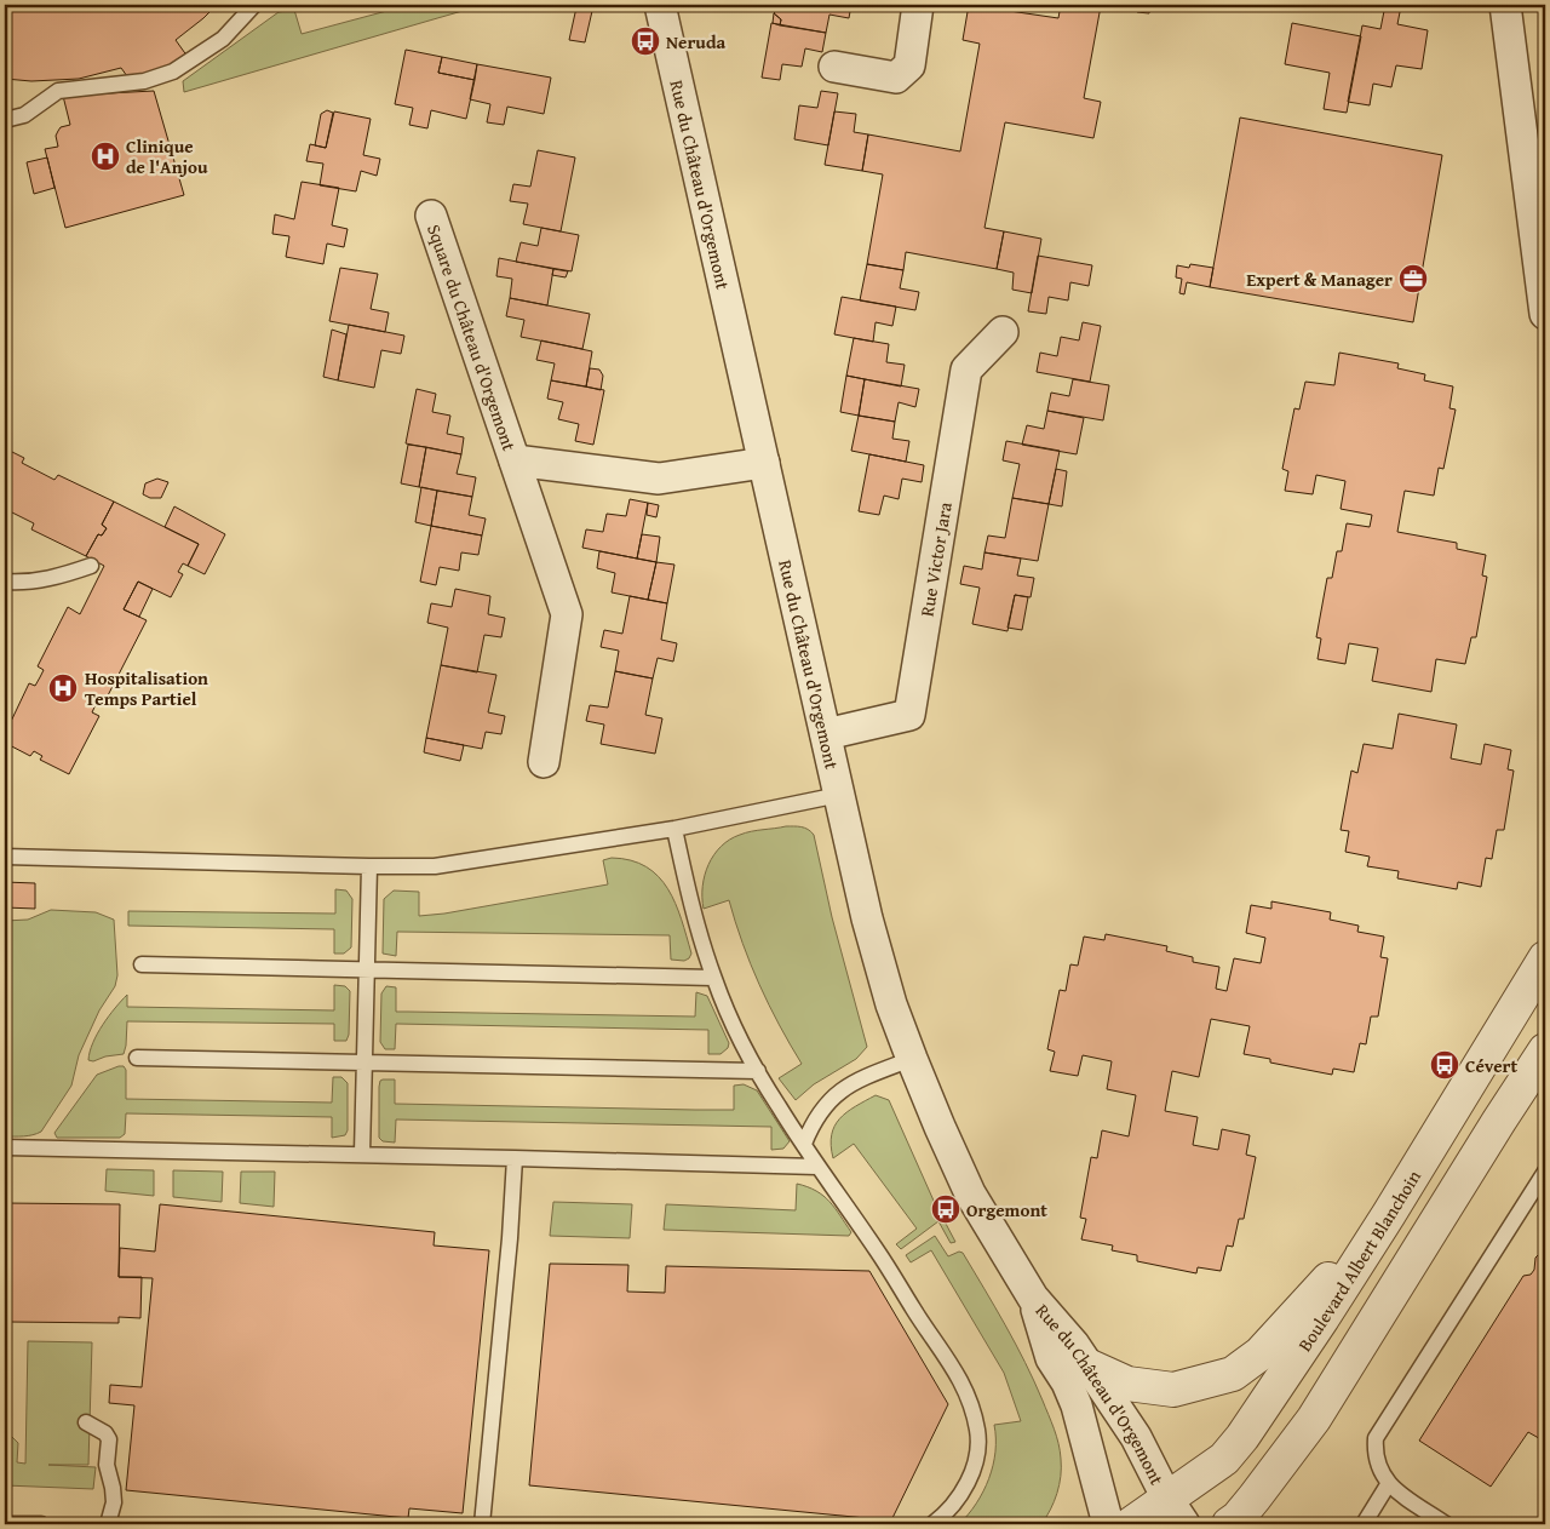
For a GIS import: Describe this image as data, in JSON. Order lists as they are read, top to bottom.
{
  "streets": {
    "street": [
      "Rue du Château d'Orgemont",
      "Square du Château d'Orgemont",
      "Rue Victor Jara",
      "Boulevard Albert Blanchoin"
    ]
  },
  "crossings": [
    ["Rue du Château d'Orgemont", "Square du Château d'Orgemont"],
    ["Rue du Château d'Orgemont", "Rue Victor Jara"],
    ["Rue du Château d'Orgemont", "Boulevard Albert Blanchoin"]
  ],
  "places": {
    "bus stop": ["Neruda", "Cévert", "Orgemont"],
    "hospital": ["Clinique de l'Anjou", "Hospitalisation Temps Partiel"],
    "office": ["Expert & Manager"]
  }
}
